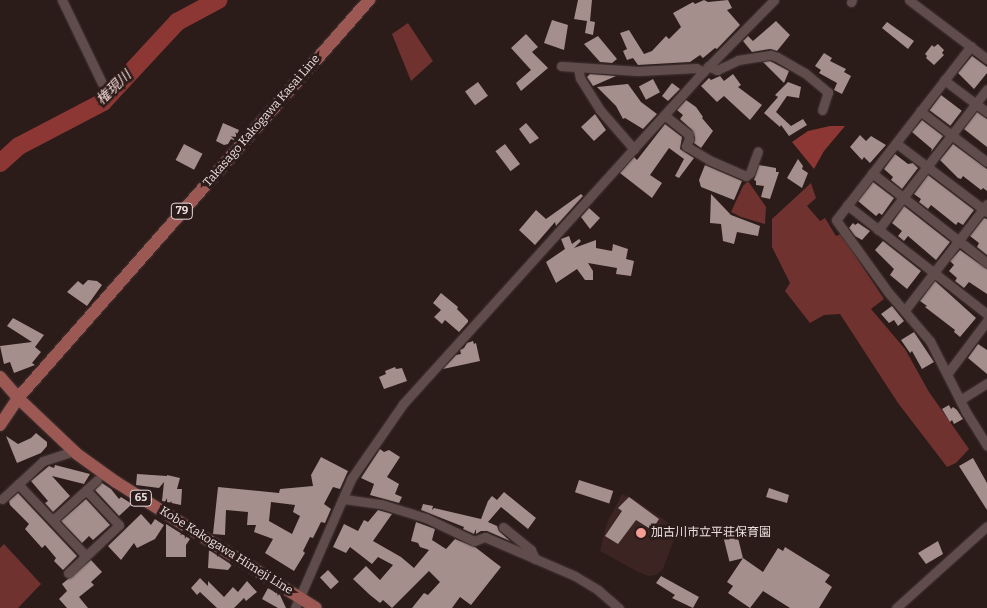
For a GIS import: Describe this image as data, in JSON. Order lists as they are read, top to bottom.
{
  "streets": {
    "main road": [
      "Takasago Kakogawa Kasai Line",
      "79",
      "65",
      "Kobe Kakogawa Himeji Line"
    ]
  },
  "crossings": [
    ["Takasago Kakogawa Kasai Line", "Kobe Kakogawa Himeji Line"]
  ],
  "water": ["権現川"],
  "places": ["加古川市立平荘保育園"]
}
